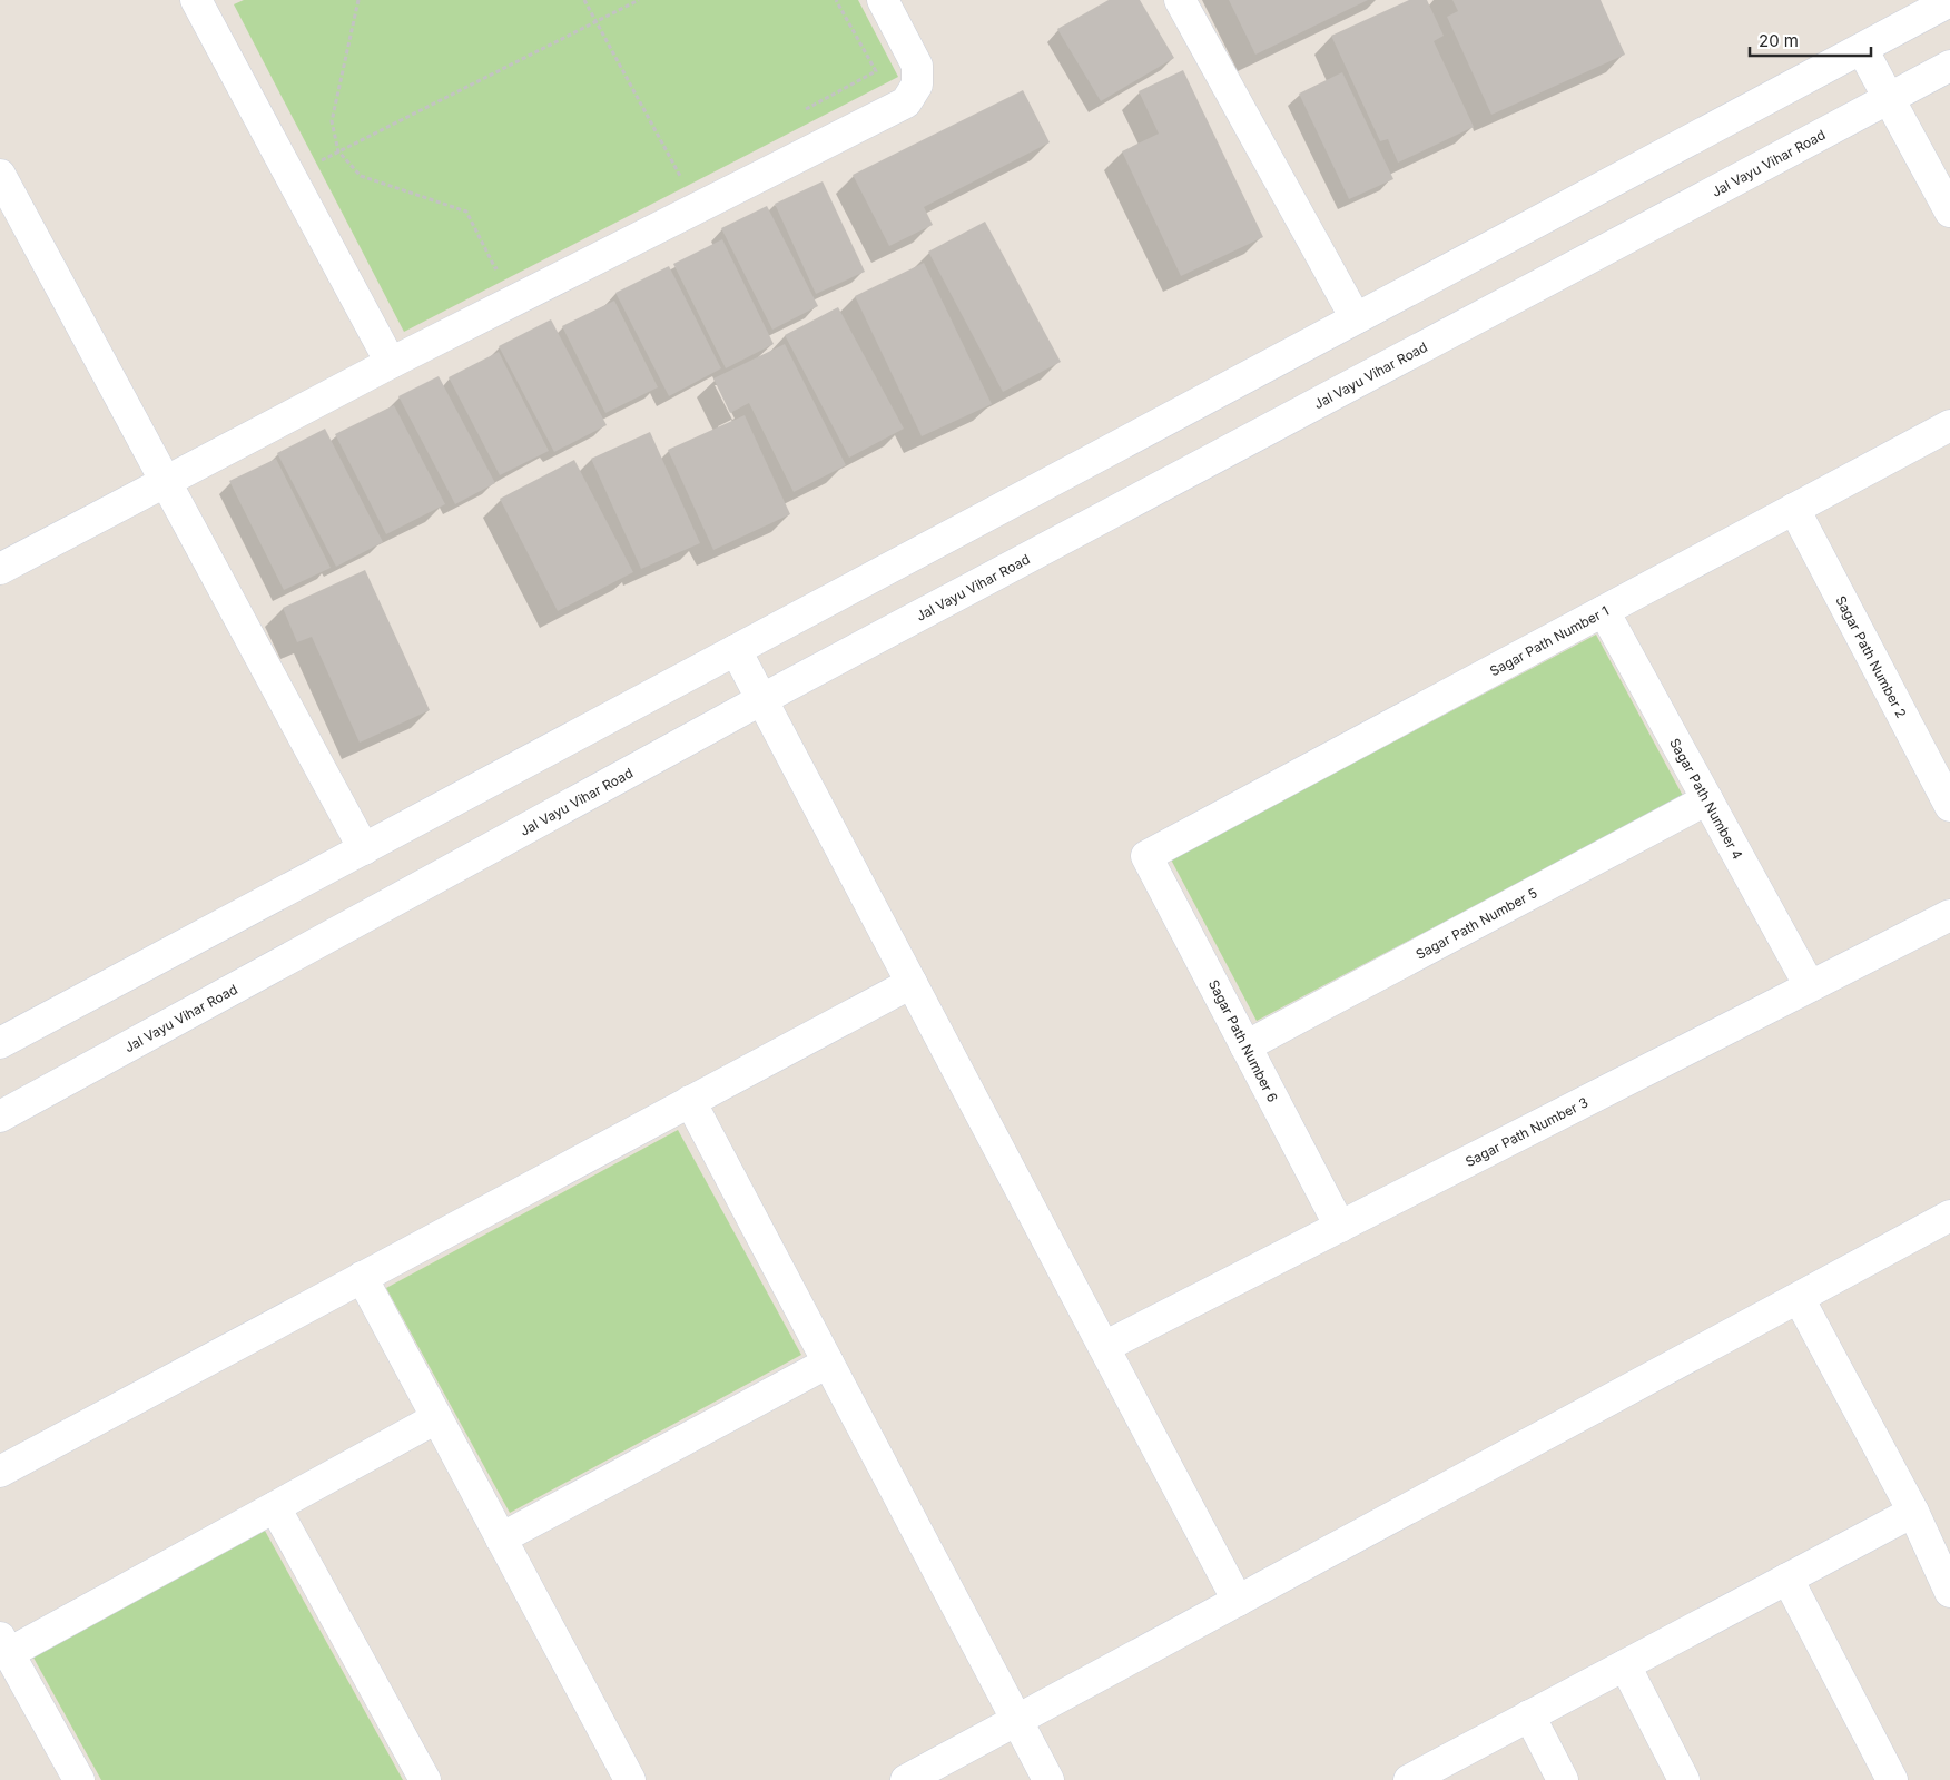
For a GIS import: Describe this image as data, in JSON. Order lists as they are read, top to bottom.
{
  "streets": {
    "street": [
      "Jal Vayu Vihar Road",
      "Sagar Path Number 1",
      "Sagar Path Number 2",
      "Sagar Path Number 4",
      "Sagar Path Number 5",
      "Sagar Path Number 6",
      "Sagar Path Number 3"
    ]
  },
  "crossings": [
    ["Sagar Path Number 1", "Sagar Path Number 2"],
    ["Sagar Path Number 1", "Sagar Path Number 4"],
    ["Sagar Path Number 1", "Sagar Path Number 6"],
    ["Sagar Path Number 4", "Sagar Path Number 5"],
    ["Sagar Path Number 4", "Sagar Path Number 3"],
    ["Sagar Path Number 5", "Sagar Path Number 6"],
    ["Sagar Path Number 6", "Sagar Path Number 3"]
  ],
  "scale_bar": "20 m"
}
